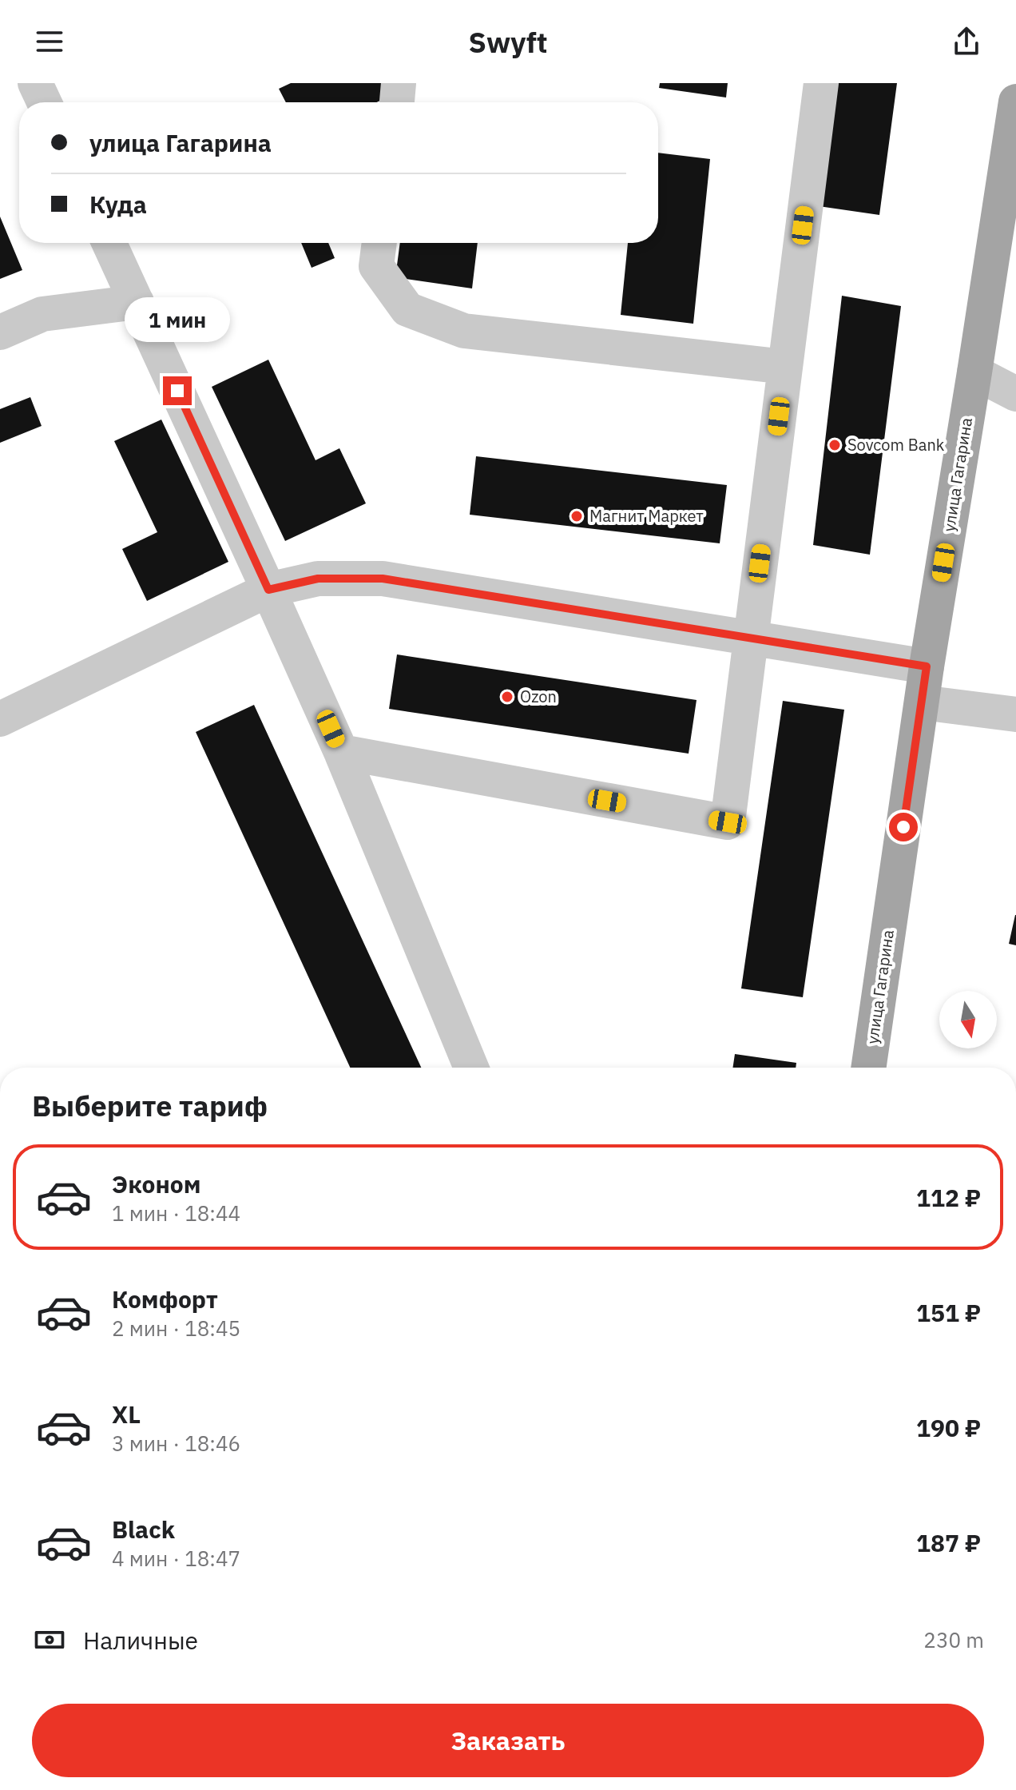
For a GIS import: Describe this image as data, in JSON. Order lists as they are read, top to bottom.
{
  "streets": {
    "main road": ["улица Гагарина"]
  },
  "places": ["Sovcom Bank", "Магнит Маркет", "Ozon"],
  "north": "bottom",
  "page": {
    "header": "Swyft",
    "banner": ["улица Гагарина", "Куда"],
    "bubble": "1 мин",
    "heading": "Выберите тариф",
    "list": [
      {
        "name": "Эконом",
        "note": "1 мин · 18:44",
        "value": "112 ₽"
      },
      {
        "name": "Комфорт",
        "note": "2 мин · 18:45",
        "value": "151 ₽"
      },
      {
        "name": "XL",
        "note": "3 мин · 18:46",
        "value": "190 ₽"
      },
      {
        "name": "Black",
        "note": "4 мин · 18:47",
        "value": "187 ₽"
      }
    ],
    "pay": ["Наличные", "230 m"],
    "buttons": "Заказать"
  }
}
